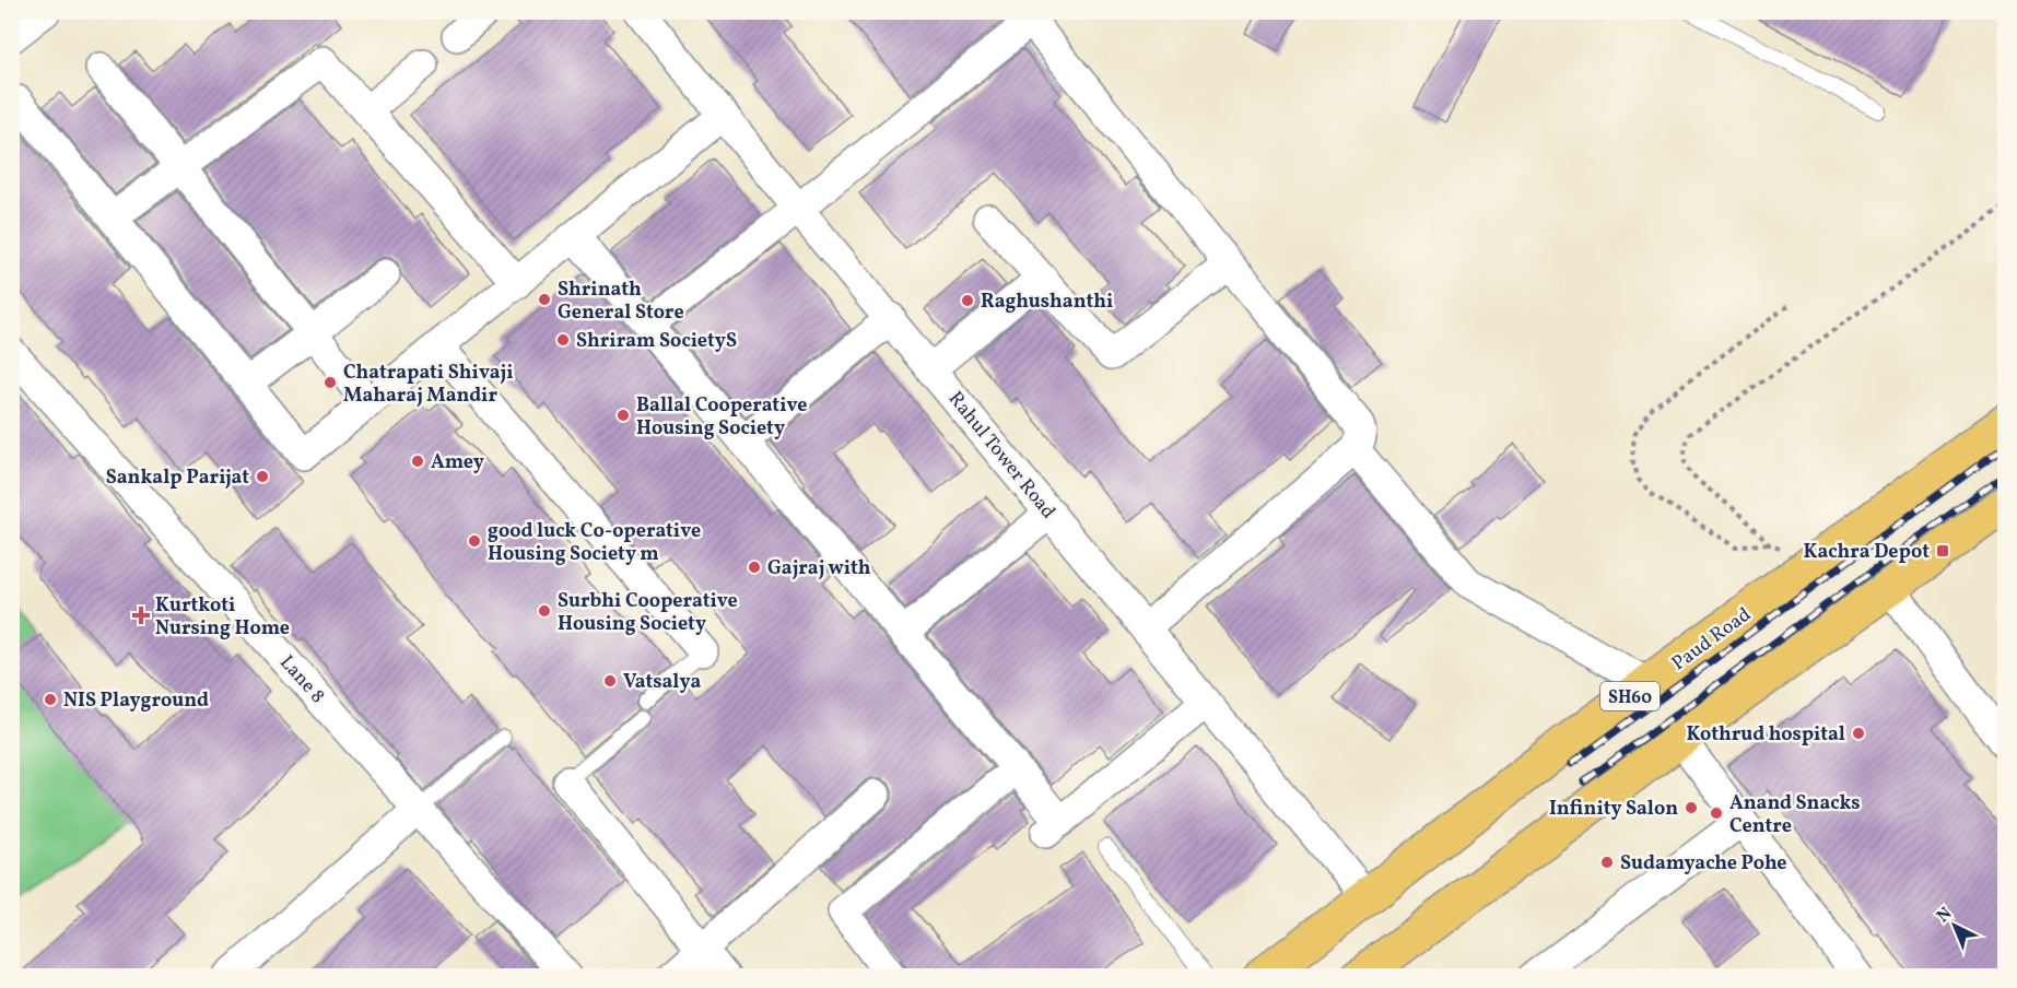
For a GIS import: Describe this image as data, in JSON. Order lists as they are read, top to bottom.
{
  "streets": {
    "main road": ["Paud Road", "SH60"],
    "street": ["Rahul Tower Road", "Lane 8"]
  },
  "crossings": [
    ["Rahul Tower Road", "Paud Road"]
  ],
  "places": {
    "other": [
      "Shrinath General Store",
      "Raghushanthi",
      "Shriram SocietyS",
      "Chatrapati Shivaji Maharaj Mandir",
      "Ballal Cooperative Housing Society",
      "Amey",
      "Sankalp Parijat",
      "good luck Co-operative Housing Society m",
      "Gajraj with",
      "Surbhi Cooperative Housing Society",
      "Vatsalya",
      "NIS Playground",
      "Kothrud hospital",
      "Infinity Salon",
      "Anand Snacks Centre",
      "Sudamyache Pohe"
    ],
    "transit": ["Kachra Depot"],
    "health": ["Kurtkoti Nursing Home"]
  },
  "north": "top left"
}
